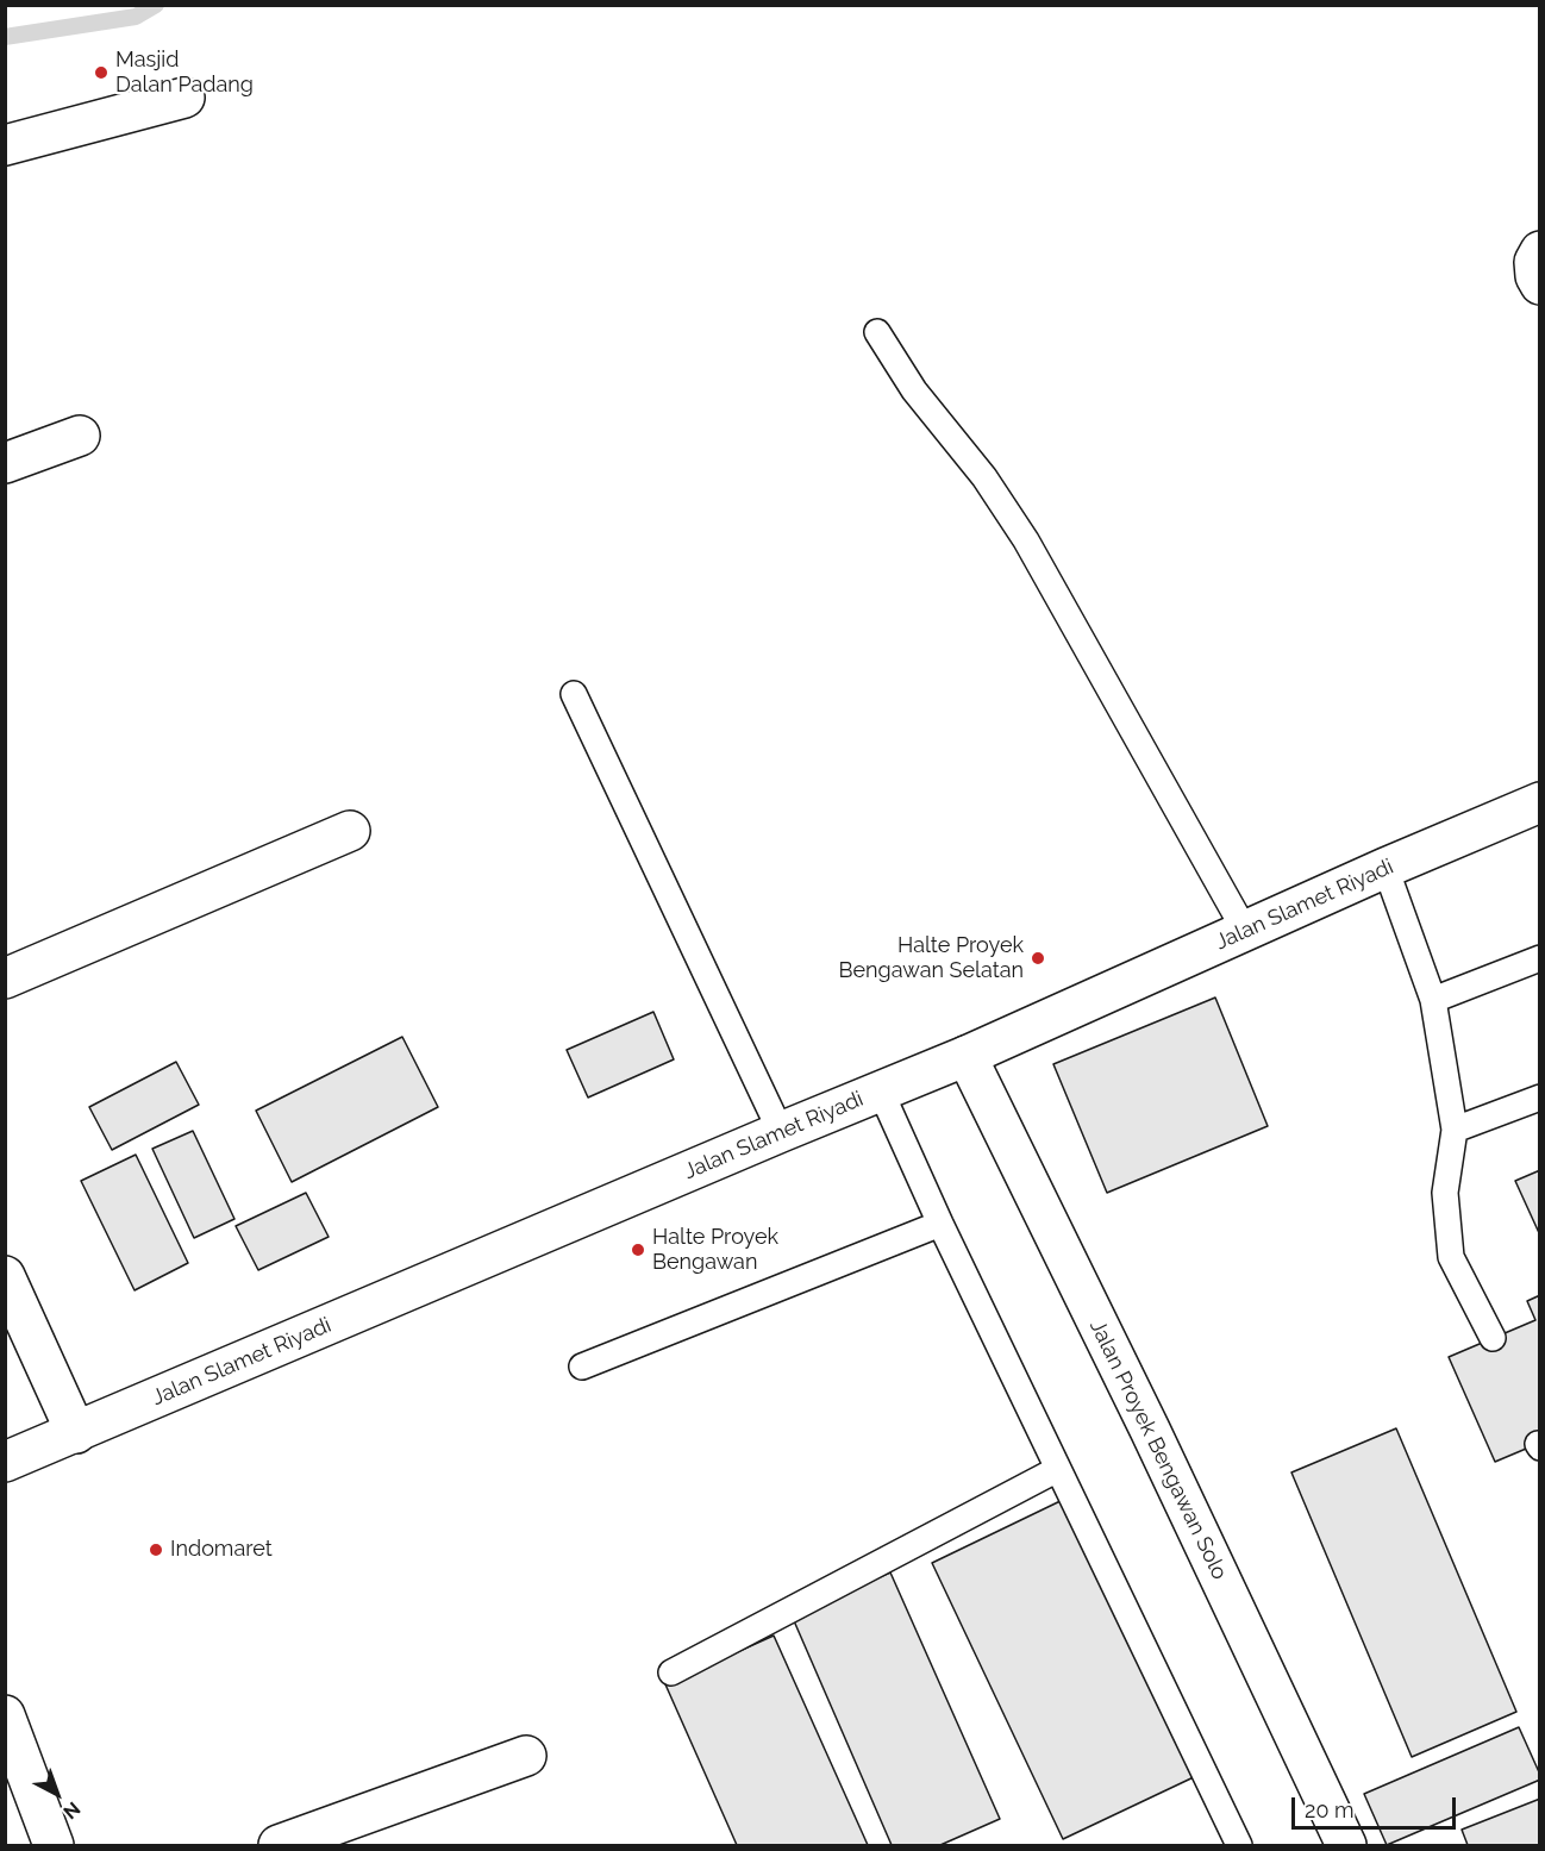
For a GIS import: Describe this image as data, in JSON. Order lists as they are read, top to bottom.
{
  "streets": {
    "street": ["Jalan Slamet Riyadi", "Jalan Proyek Bengawan Solo"]
  },
  "crossings": [
    ["Jalan Slamet Riyadi", "Jalan Proyek Bengawan Solo"]
  ],
  "places": [
    "Masjid Dalan Padang",
    "Halte Proyek Bengawan Selatan",
    "Halte Proyek Bengawan",
    "Indomaret"
  ],
  "scale_bar": "20 m",
  "north": "bottom right"
}
